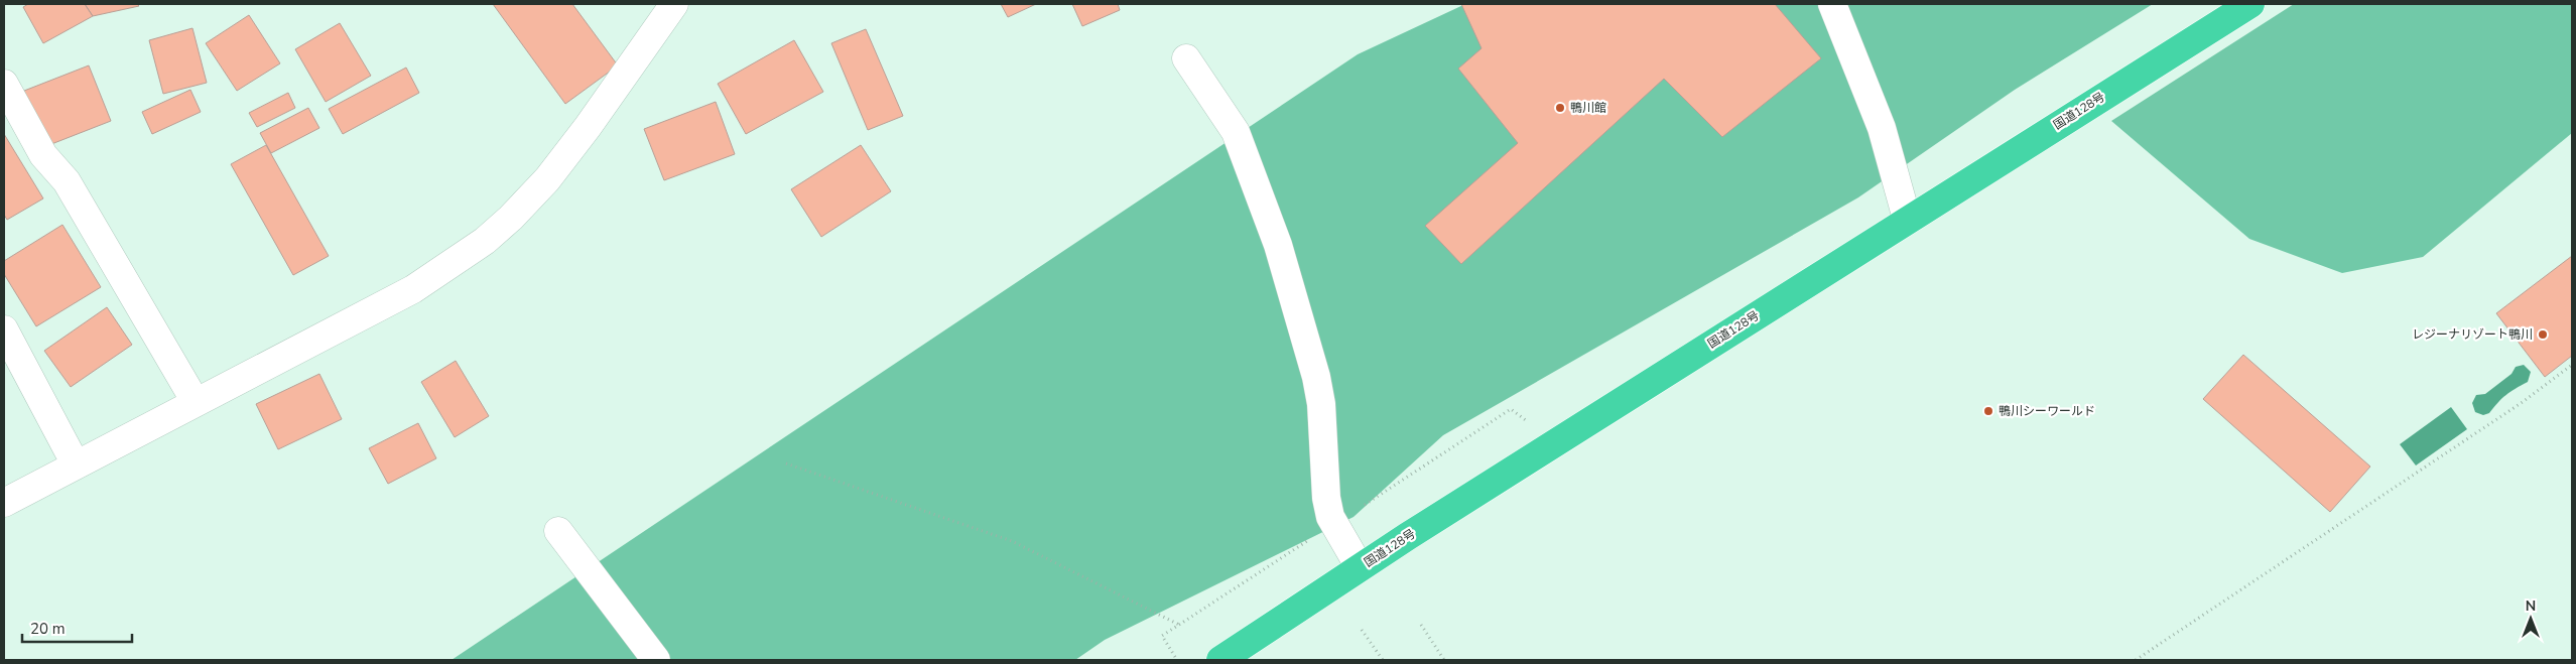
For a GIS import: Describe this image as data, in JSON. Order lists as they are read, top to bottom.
{
  "streets": {
    "highway": ["国道128号"]
  },
  "places": ["鴨川館", "レジーナリゾート鴨川", "鴨川シーワールド"],
  "scale_bar": "20 m",
  "north": "top"
}
